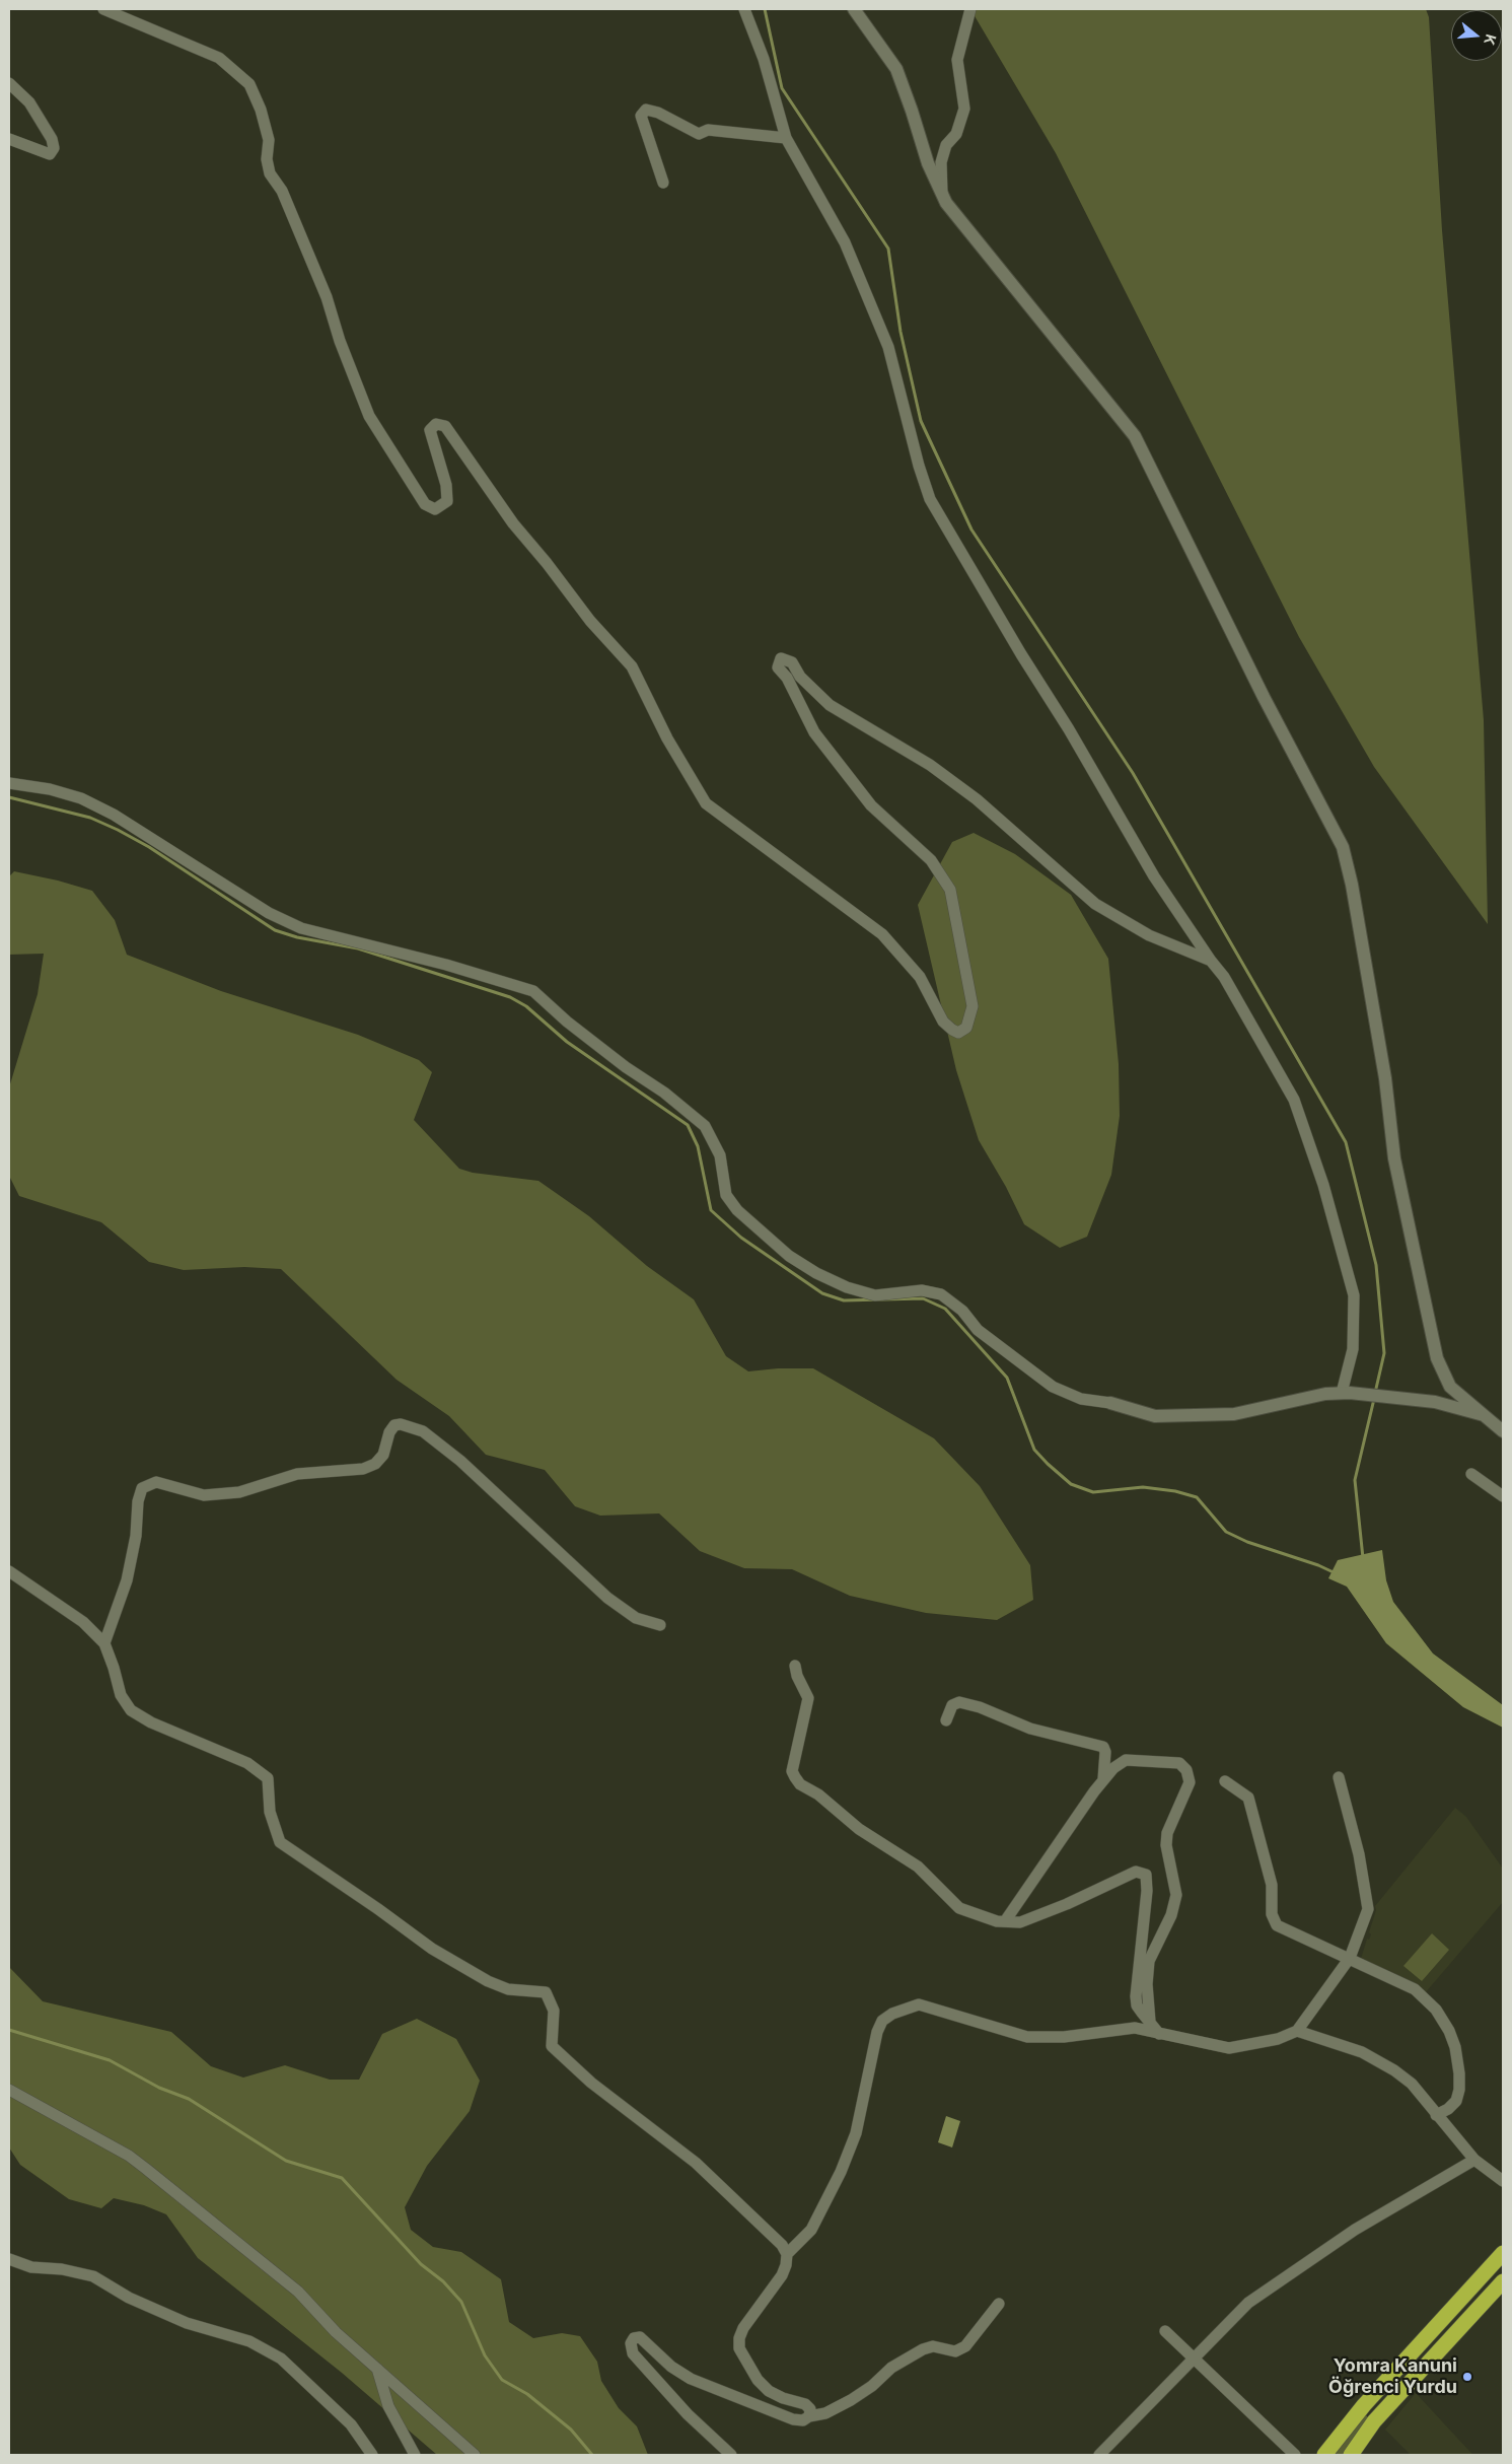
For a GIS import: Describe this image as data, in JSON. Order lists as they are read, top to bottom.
{
  "places": ["Yomra Kanuni Öğrenci Yurdu"],
  "north": "right"
}
